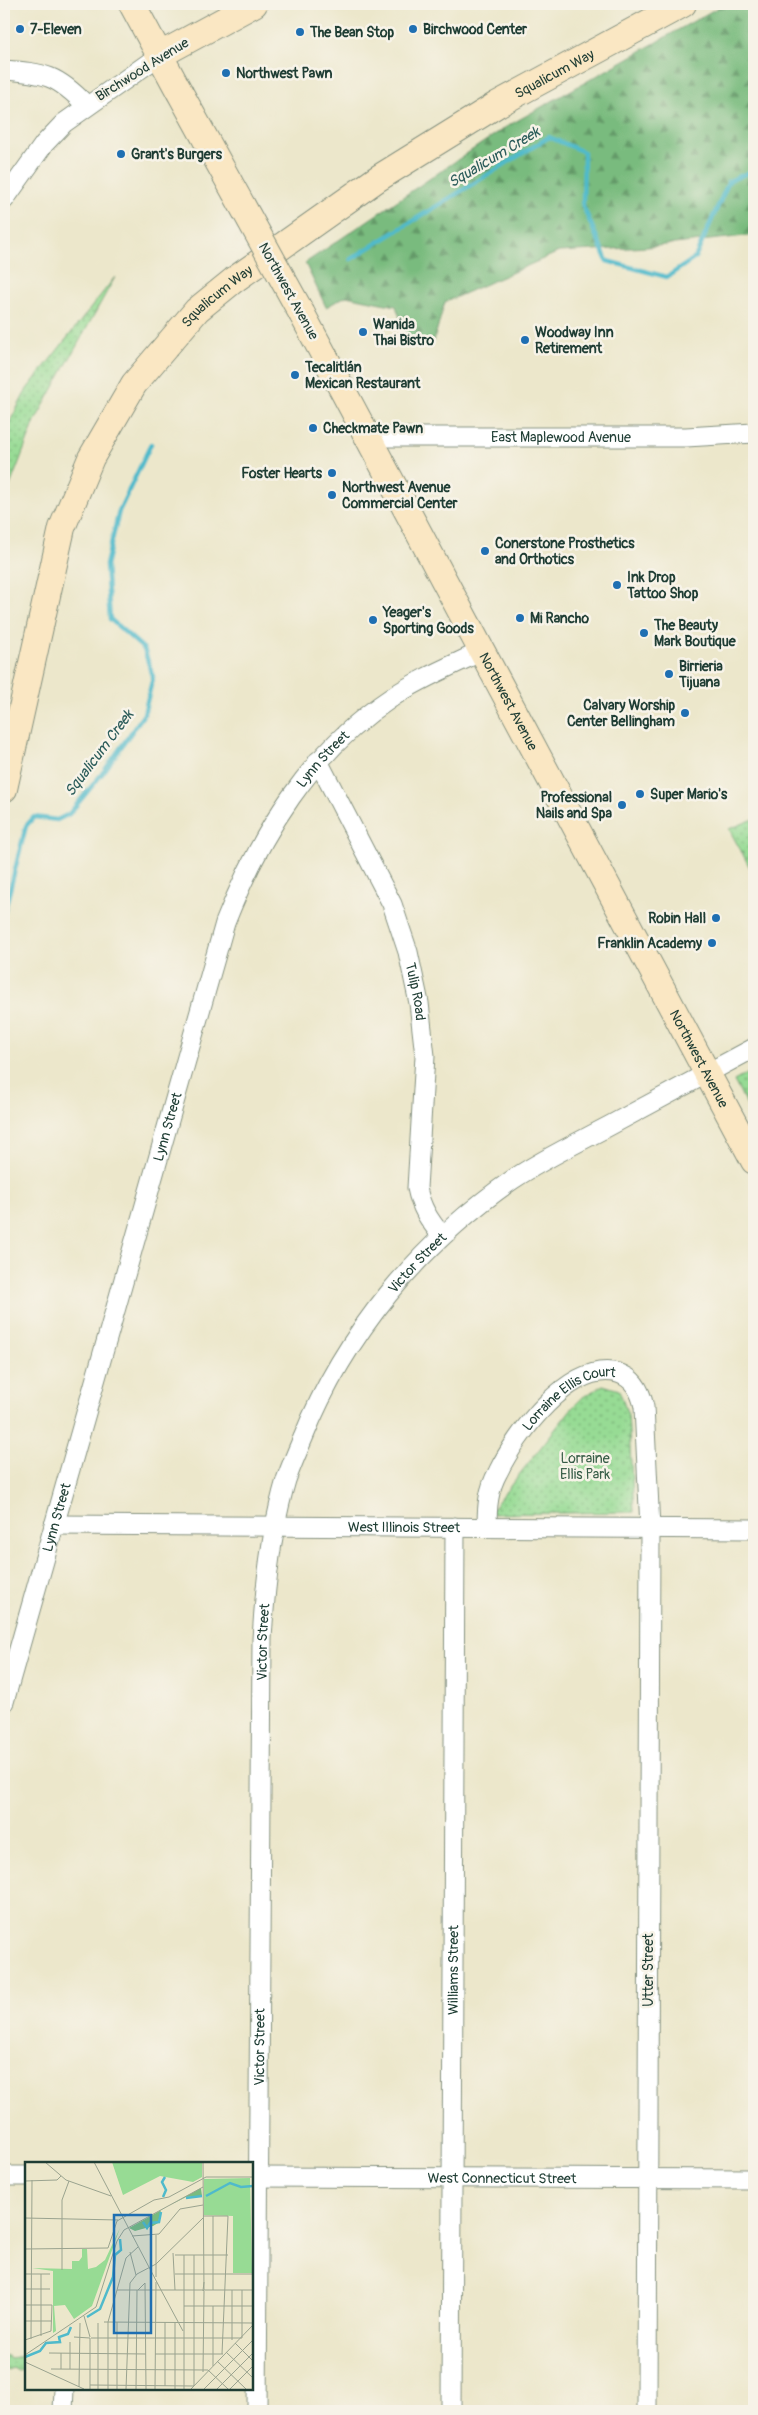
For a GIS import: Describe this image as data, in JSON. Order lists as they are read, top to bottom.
{
  "streets": {
    "main road": ["Birchwood Avenue", "Squalicum Way", "Northwest Avenue"],
    "street": [
      "East Maplewood Avenue",
      "Lynn Street",
      "Tulip Road",
      "Victor Street",
      "Lorraine Ellis Court",
      "West Illinois Street",
      "Williams Street",
      "Utter Street",
      "West Connecticut Street"
    ]
  },
  "crossings": [
    ["Birchwood Avenue", "Northwest Avenue"],
    ["Northwest Avenue", "East Maplewood Avenue"],
    ["Northwest Avenue", "Lynn Street"],
    ["Northwest Avenue", "Victor Street"],
    ["Lynn Street", "Tulip Road"],
    ["Lynn Street", "West Illinois Street"],
    ["Tulip Road", "Victor Street"],
    ["Victor Street", "West Illinois Street"],
    ["Victor Street", "West Connecticut Street"],
    ["Lorraine Ellis Court", "West Illinois Street"],
    ["Lorraine Ellis Court", "Utter Street"],
    ["West Illinois Street", "Williams Street"],
    ["West Illinois Street", "Utter Street"],
    ["Williams Street", "West Connecticut Street"],
    ["Utter Street", "West Connecticut Street"]
  ],
  "water": ["Squalicum Creek"],
  "parks": ["Lorraine Ellis Park"],
  "places": [
    "7-Eleven",
    "Birchwood Center",
    "The Bean Stop",
    "Northwest Pawn",
    "Grant's Burgers",
    "Wanida Thai Bistro",
    "Woodway Inn Retirement",
    "Tecalitlán Mexican Restaurant",
    "Checkmate Pawn",
    "Foster Hearts",
    "Northwest Avenue Commercial Center",
    "Conerstone Prosthetics and Orthotics",
    "Ink Drop Tattoo Shop",
    "Mi Rancho",
    "Yeager's Sporting Goods",
    "The Beauty Mark Boutique",
    "Birrieria Tijuana",
    "Calvary Worship Center Bellingham",
    "Super Mario's",
    "Professional Nails and Spa",
    "Robin Hall",
    "Franklin Academy"
  ]
}
